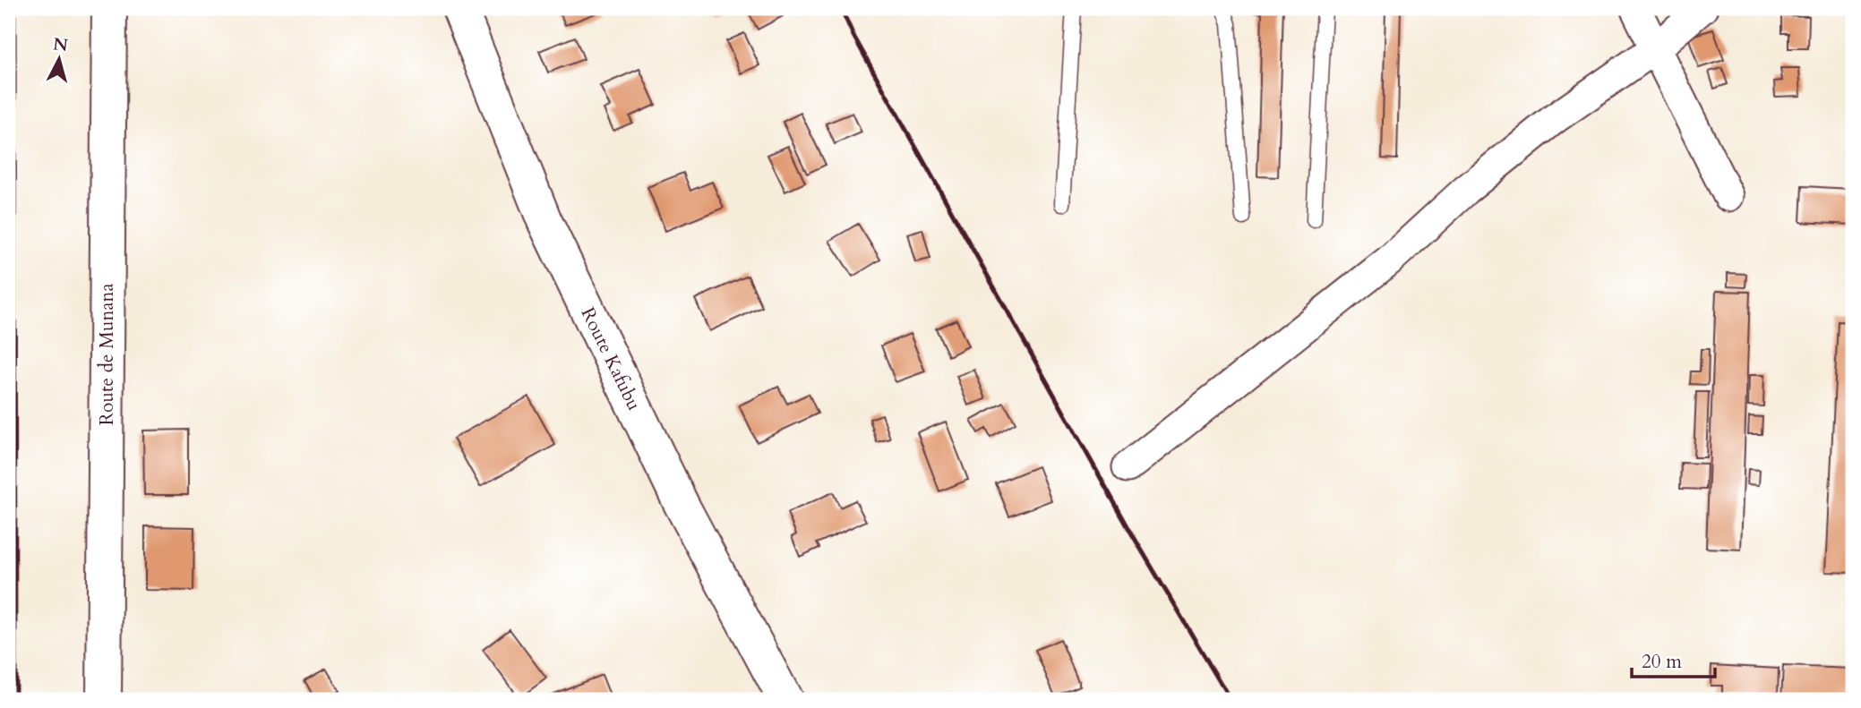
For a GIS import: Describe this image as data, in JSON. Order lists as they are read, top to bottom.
{
  "streets": {
    "main road": ["Route de Munana", "Route Kafubu"]
  },
  "scale_bar": "20 m",
  "north": "top"
}
